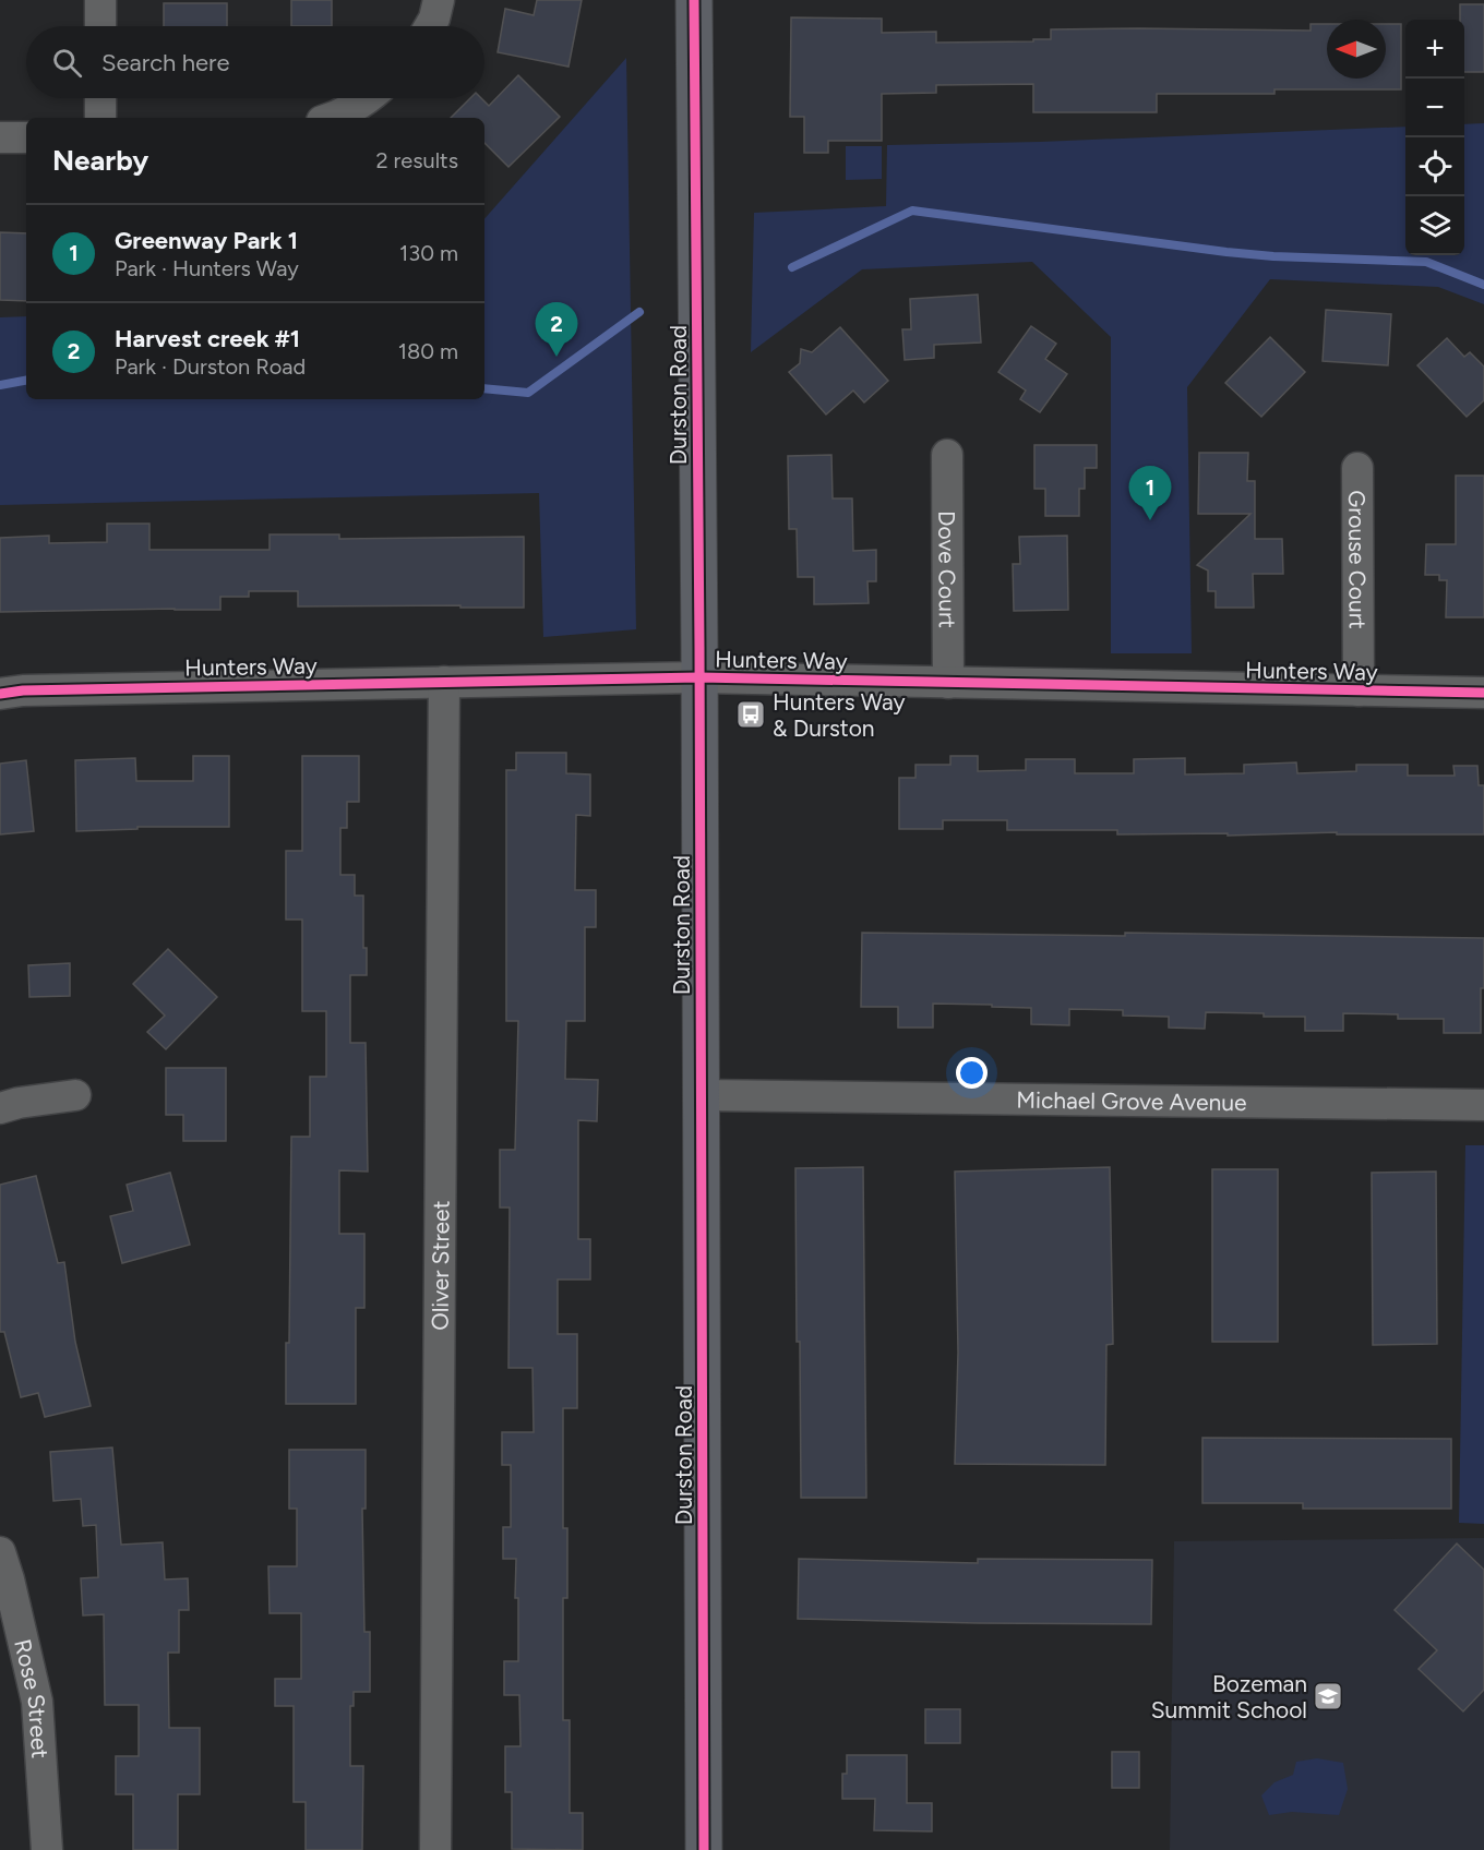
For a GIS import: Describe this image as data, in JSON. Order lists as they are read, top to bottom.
{
  "streets": {
    "main road": ["Durston Road"],
    "street": [
      "Grouse Court",
      "Dove Court",
      "Hunters Way",
      "Michael Grove Avenue",
      "Oliver Street",
      "Rose Street"
    ]
  },
  "crossings": [
    ["Durston Road", "Hunters Way"],
    ["Durston Road", "Michael Grove Avenue"],
    ["Grouse Court", "Hunters Way"],
    ["Dove Court", "Hunters Way"],
    ["Hunters Way", "Oliver Street"]
  ],
  "places": {
    "bus stop": ["Hunters Way & Durston"],
    "school or university": ["Bozeman Summit School"]
  },
  "north": "left",
  "page": {
    "map_buttons": ["+", "−"],
    "search": "Search here",
    "heading": ["Nearby", "2 results"],
    "list": [
      {
        "mark": "1",
        "name": "Greenway Park 1",
        "note": "Park · Hunters Way",
        "value": "130 m"
      },
      {
        "mark": "2",
        "name": "Harvest creek #1",
        "note": "Park · Durston Road",
        "value": "180 m"
      }
    ],
    "pins": ["2", "1"]
  }
}
